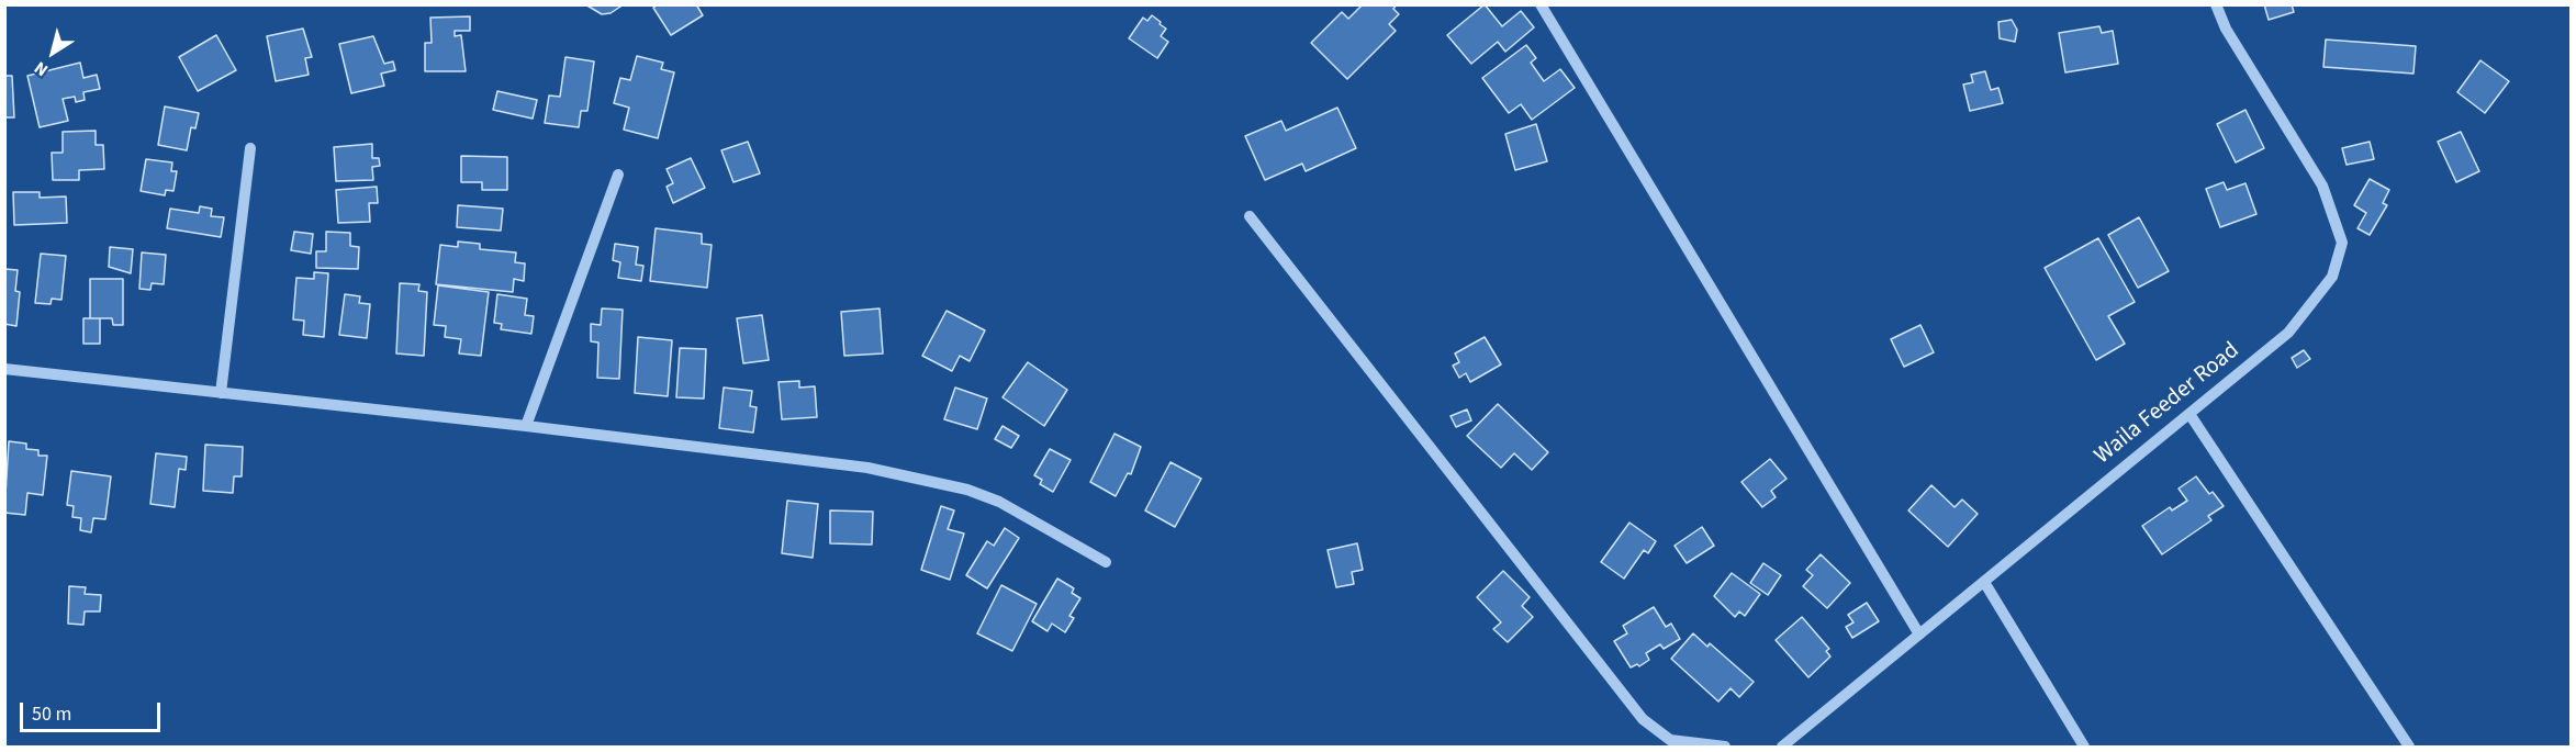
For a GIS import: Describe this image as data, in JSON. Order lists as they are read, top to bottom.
{
  "streets": {
    "street": ["Waila Feeder Road"]
  },
  "scale_bar": "50 m",
  "north": "bottom left"
}
